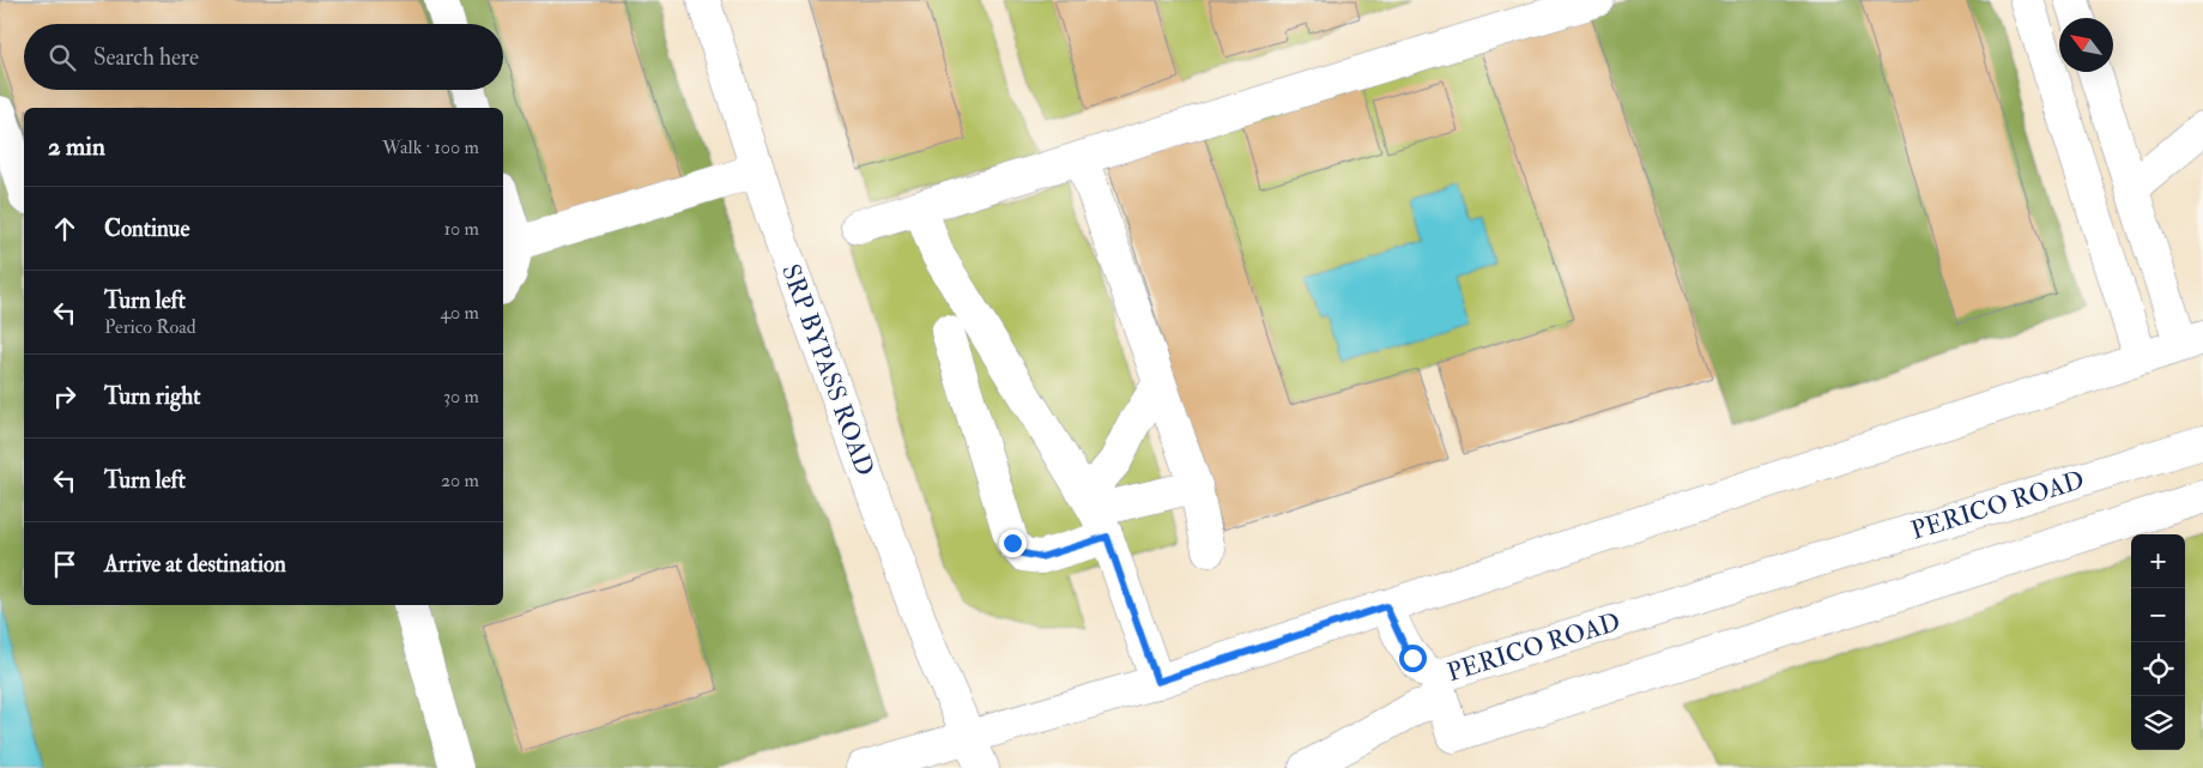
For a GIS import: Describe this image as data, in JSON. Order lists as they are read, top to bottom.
{
  "streets": {
    "street": ["SRP BYPASS ROAD", "PERICO ROAD"]
  },
  "north": "top left",
  "page": {
    "search": "Search here",
    "heading": ["2 min", "Walk · 100 m"],
    "list": [
      ["Continue", "10 m"],
      ["Turn left", "Perico Road", "40 m"],
      ["Turn right", "30 m"],
      ["Turn left", "20 m"],
      "Arrive at destination"
    ],
    "map_buttons": ["+", "−"]
  }
}
